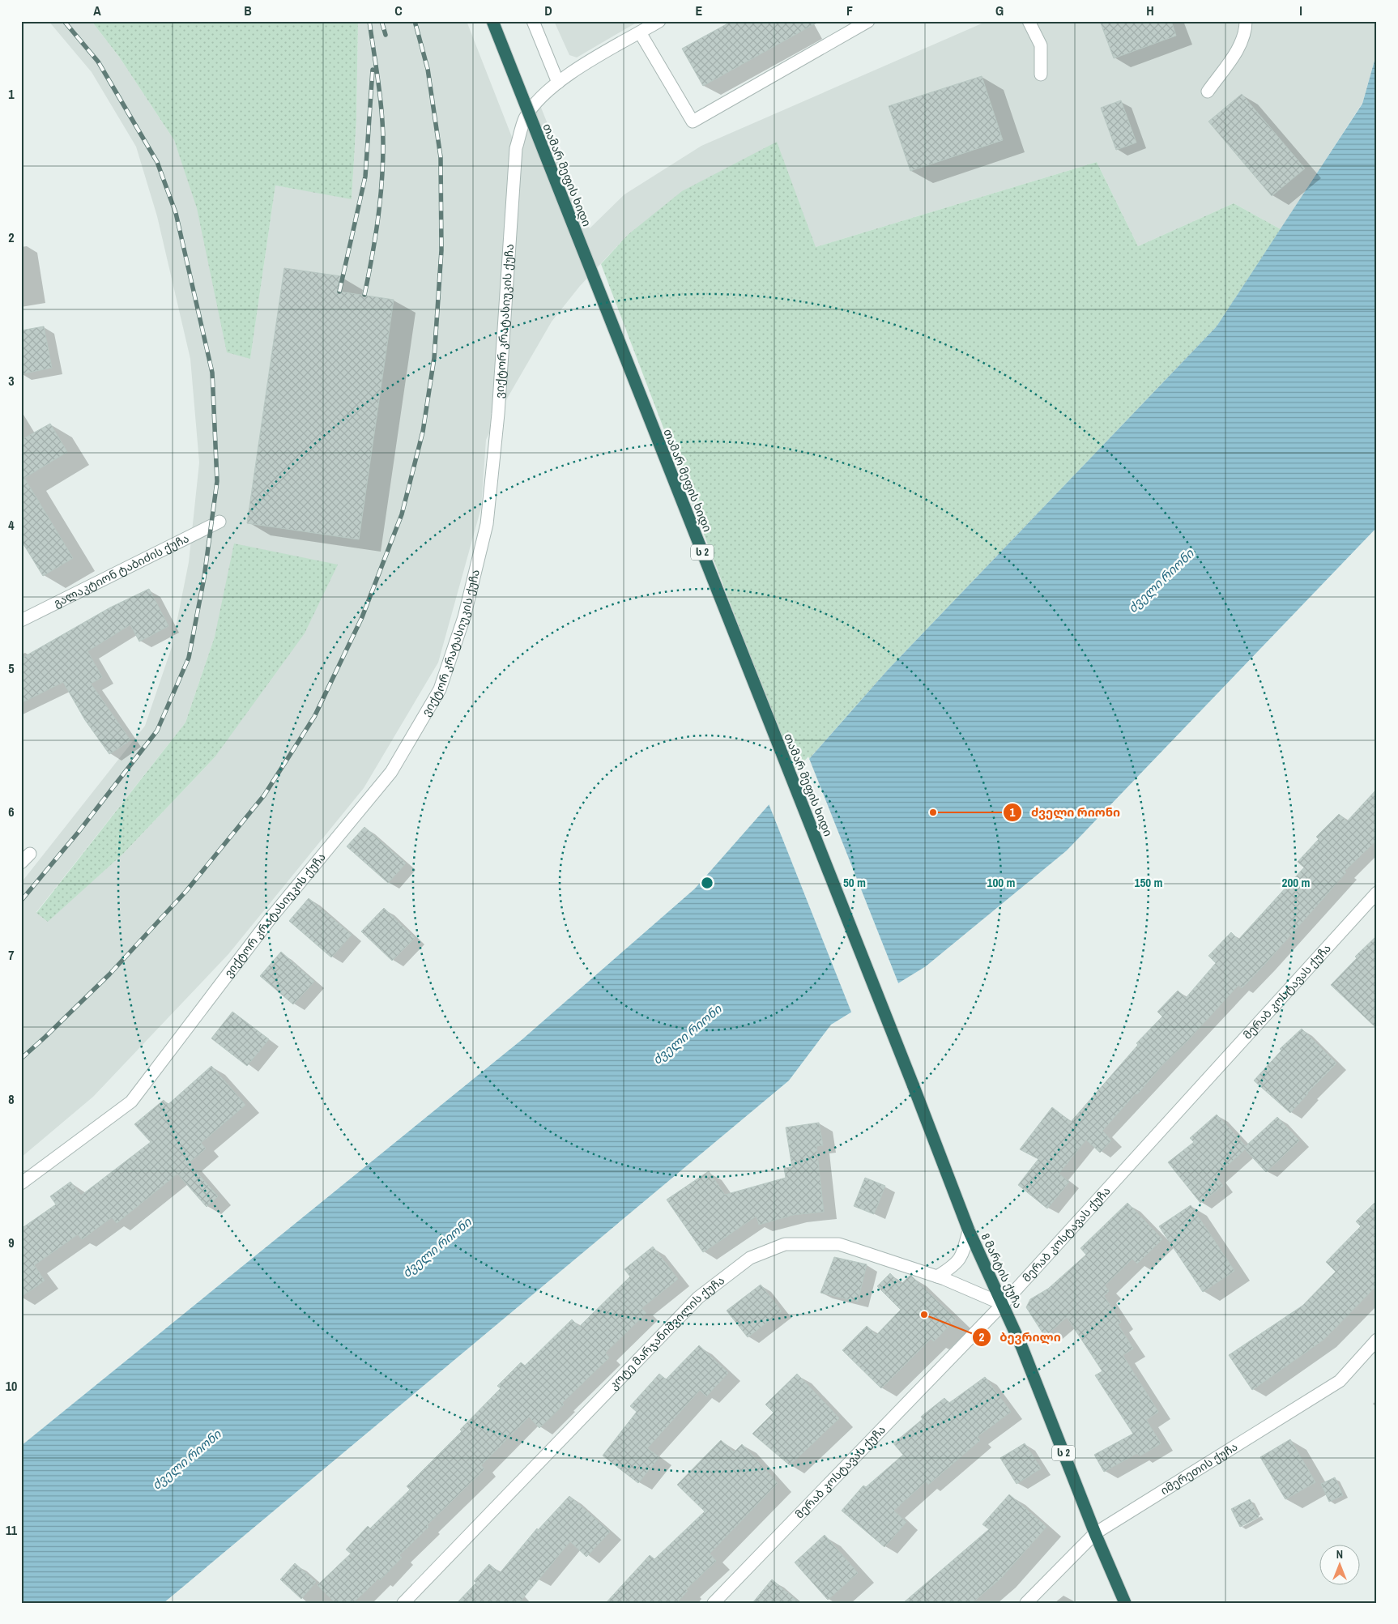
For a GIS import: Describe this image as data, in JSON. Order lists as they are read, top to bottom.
{
  "streets": {
    "highway": ["თამარ მეფის ხიდი", "ს 2", "8 მარტის ქუჩა"],
    "street": [
      "ვიქტორ კრატასიუკის ქუჩა",
      "გალაკტიონ ტაბიძის ქუჩა",
      "მერაბ კოსტავას ქუჩა",
      "კოტე მარჯანიშვილის ქუჩა",
      "იმერეთის ქუჩა"
    ]
  },
  "crossings": [
    ["თამარ მეფის ხიდი", "8 მარტის ქუჩა"],
    ["მერაბ კოსტავას ქუჩა", "8 მარტის ქუჩა"],
    ["მერაბ კოსტავას ქუჩა", "კოტე მარჯანიშვილის ქუჩა"],
    ["8 მარტის ქუჩა", "კოტე მარჯანიშვილის ქუჩა"],
    ["8 მარტის ქუჩა", "იმერეთის ქუჩა"]
  ],
  "water": ["ძველი რიონი"],
  "places": ["ძველი რიონი", "ბევრილი"],
  "north": "top",
  "grid": {
    "columns": [
      "A",
      "B",
      "C",
      "D",
      "E",
      "F",
      "G",
      "H",
      "I"
    ],
    "rows": [
      "1",
      "2",
      "3",
      "4",
      "5",
      "6",
      "7",
      "8",
      "9",
      "10",
      "11"
    ]
  },
  "rings": [
    "50 m",
    "100 m",
    "150 m",
    "200 m"
  ]
}
